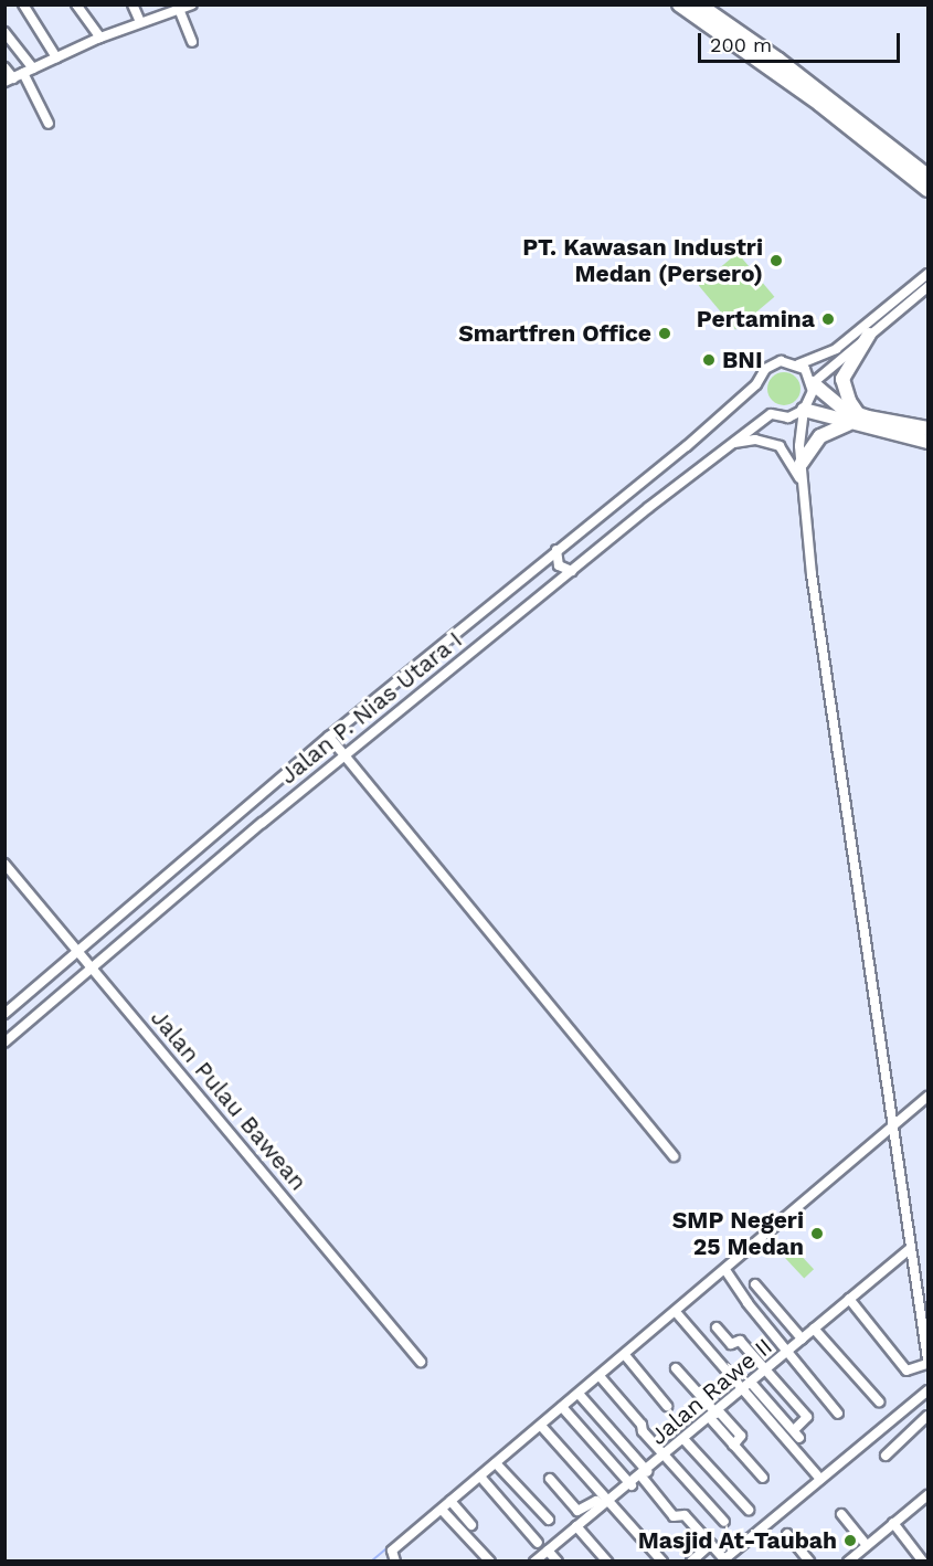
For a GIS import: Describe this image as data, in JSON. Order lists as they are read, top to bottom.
{
  "streets": {
    "street": ["Jalan P. Nias Utara I", "Jalan Pulau Bawean", "Jalan Rawe II"]
  },
  "crossings": [
    ["Jalan P. Nias Utara I", "Jalan Pulau Bawean"]
  ],
  "places": [
    "PT. Kawasan Industri Medan (Persero)",
    "Pertamina",
    "Smartfren Office",
    "BNI",
    "SMP Negeri 25 Medan",
    "Masjid At-Taubah"
  ],
  "scale_bar": "200 m"
}
